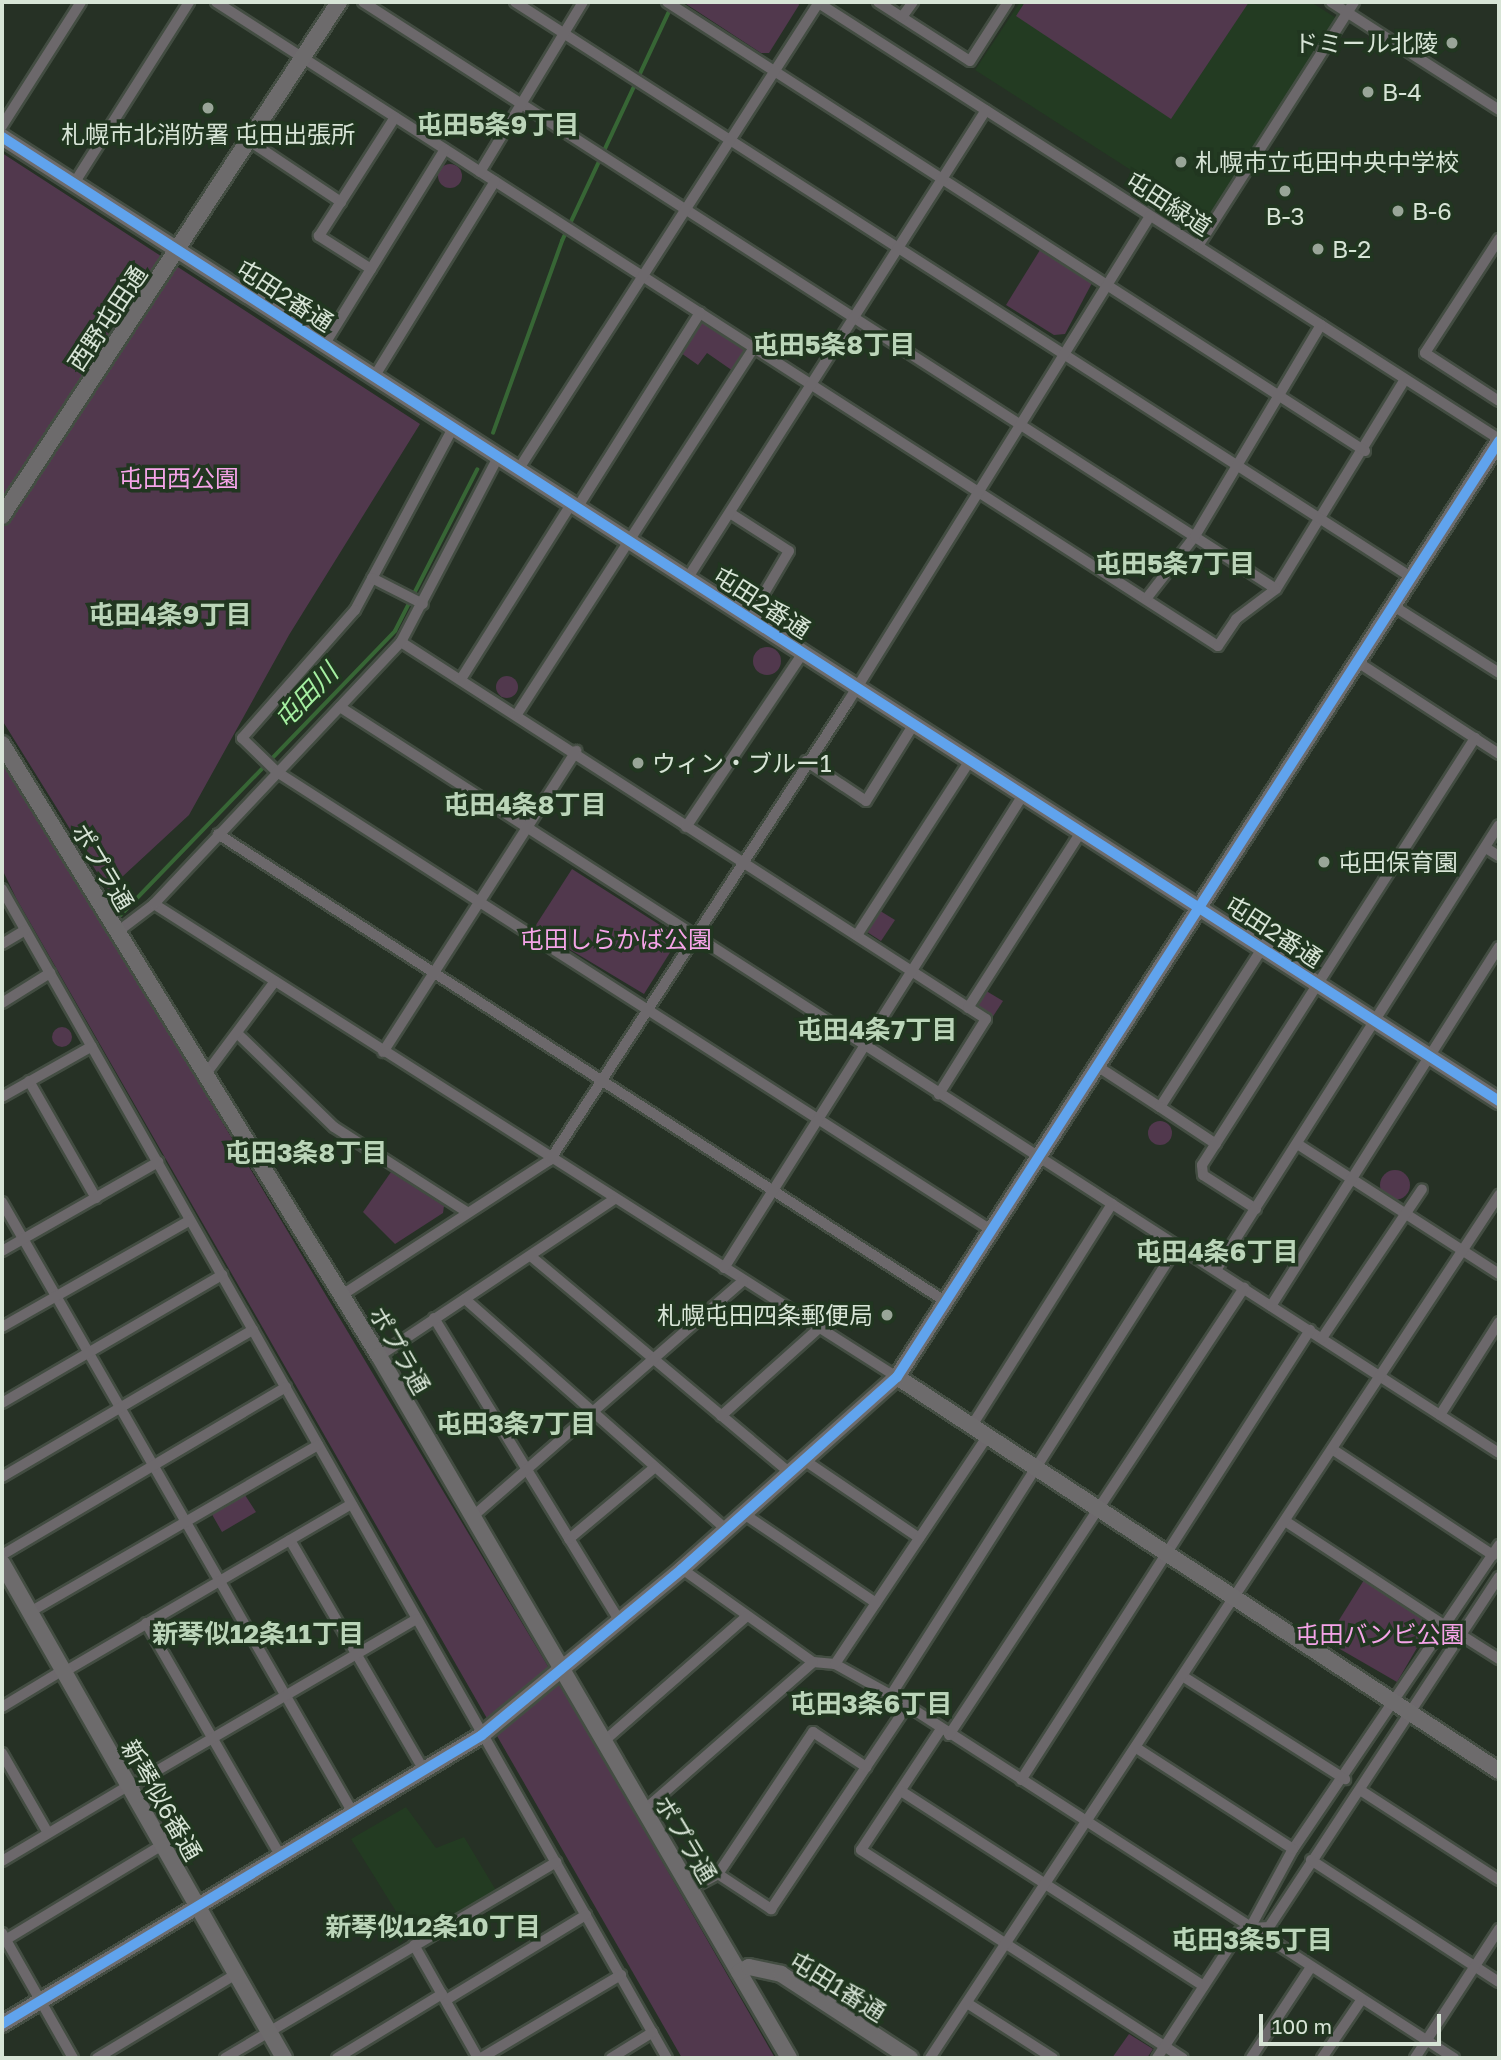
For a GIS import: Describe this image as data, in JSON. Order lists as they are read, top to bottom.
{
  "streets": {
    "street": [
      "屯田緑道",
      "屯田2番通",
      "西野屯田通",
      "ポプラ通",
      "新琴似6番通",
      "屯田1番通"
    ]
  },
  "crossings": [
    ["屯田2番通", "西野屯田通"],
    ["ポプラ通", "屯田1番通"]
  ],
  "districts": [
    "屯田5条9丁目",
    "屯田5条8丁目",
    "屯田5条7丁目",
    "屯田4条9丁目",
    "屯田4条8丁目",
    "屯田4条7丁目",
    "屯田3条8丁目",
    "屯田4条6丁目",
    "屯田3条7丁目",
    "新琴似12条11丁目",
    "屯田3条6丁目",
    "新琴似12条10丁目",
    "屯田3条5丁目"
  ],
  "water": ["屯田川"],
  "parks": ["屯田西公園", "屯田しらかば公園", "屯田バンビ公園"],
  "places": [
    "ドミール北陵",
    "B-4",
    "札幌市北消防署 屯田出張所",
    "札幌市立屯田中央中学校",
    "B-3",
    "B-6",
    "B-2",
    "ウィン・ブルー1",
    "屯田保育園",
    "札幌屯田四条郵便局"
  ],
  "scale_bar": "100 m"
}
